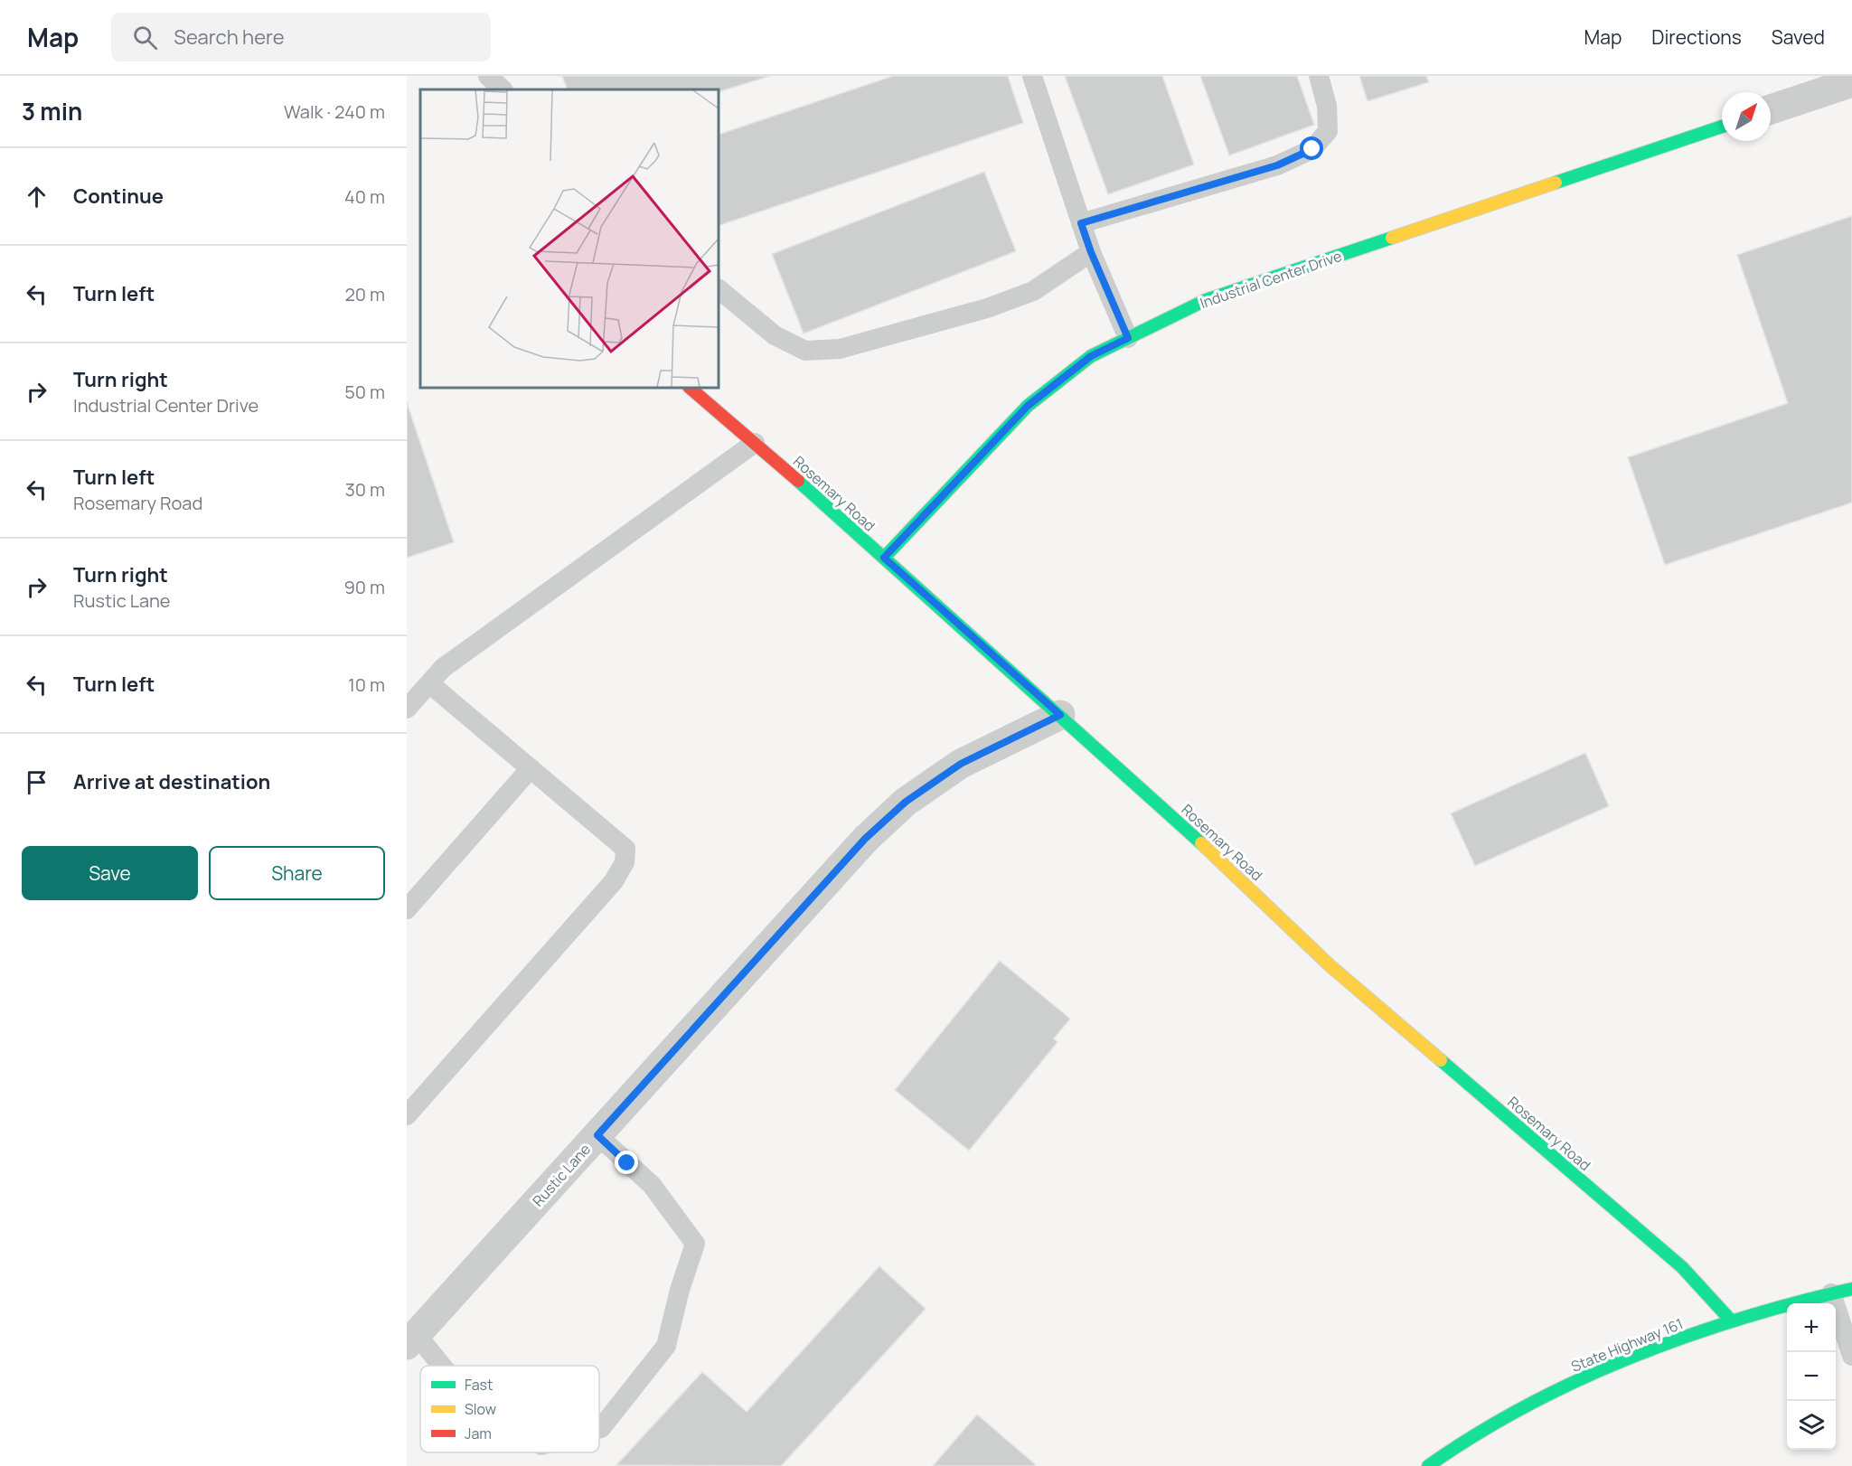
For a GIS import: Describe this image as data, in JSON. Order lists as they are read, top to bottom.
{
  "streets": {
    "street": [
      "Industrial Center Drive",
      "Rosemary Road",
      "Rustic Lane",
      "State Highway 161"
    ]
  },
  "crossings": [
    ["Industrial Center Drive", "Rosemary Road"],
    ["Rosemary Road", "Rustic Lane"],
    ["Rosemary Road", "State Highway 161"]
  ],
  "legend": ["Fast", "Slow", "Jam"],
  "north": "top right",
  "page": {
    "header": "Map",
    "search": "Search here",
    "nav": ["Map", "Directions", "Saved"],
    "heading": ["3 min", "Walk · 240 m"],
    "list": [
      ["Continue", "40 m"],
      ["Turn left", "20 m"],
      ["Turn right", "Industrial Center Drive", "50 m"],
      ["Turn left", "Rosemary Road", "30 m"],
      ["Turn right", "Rustic Lane", "90 m"],
      ["Turn left", "10 m"],
      "Arrive at destination"
    ],
    "buttons": ["Save", "Share"],
    "map_buttons": ["+", "−"]
  }
}
